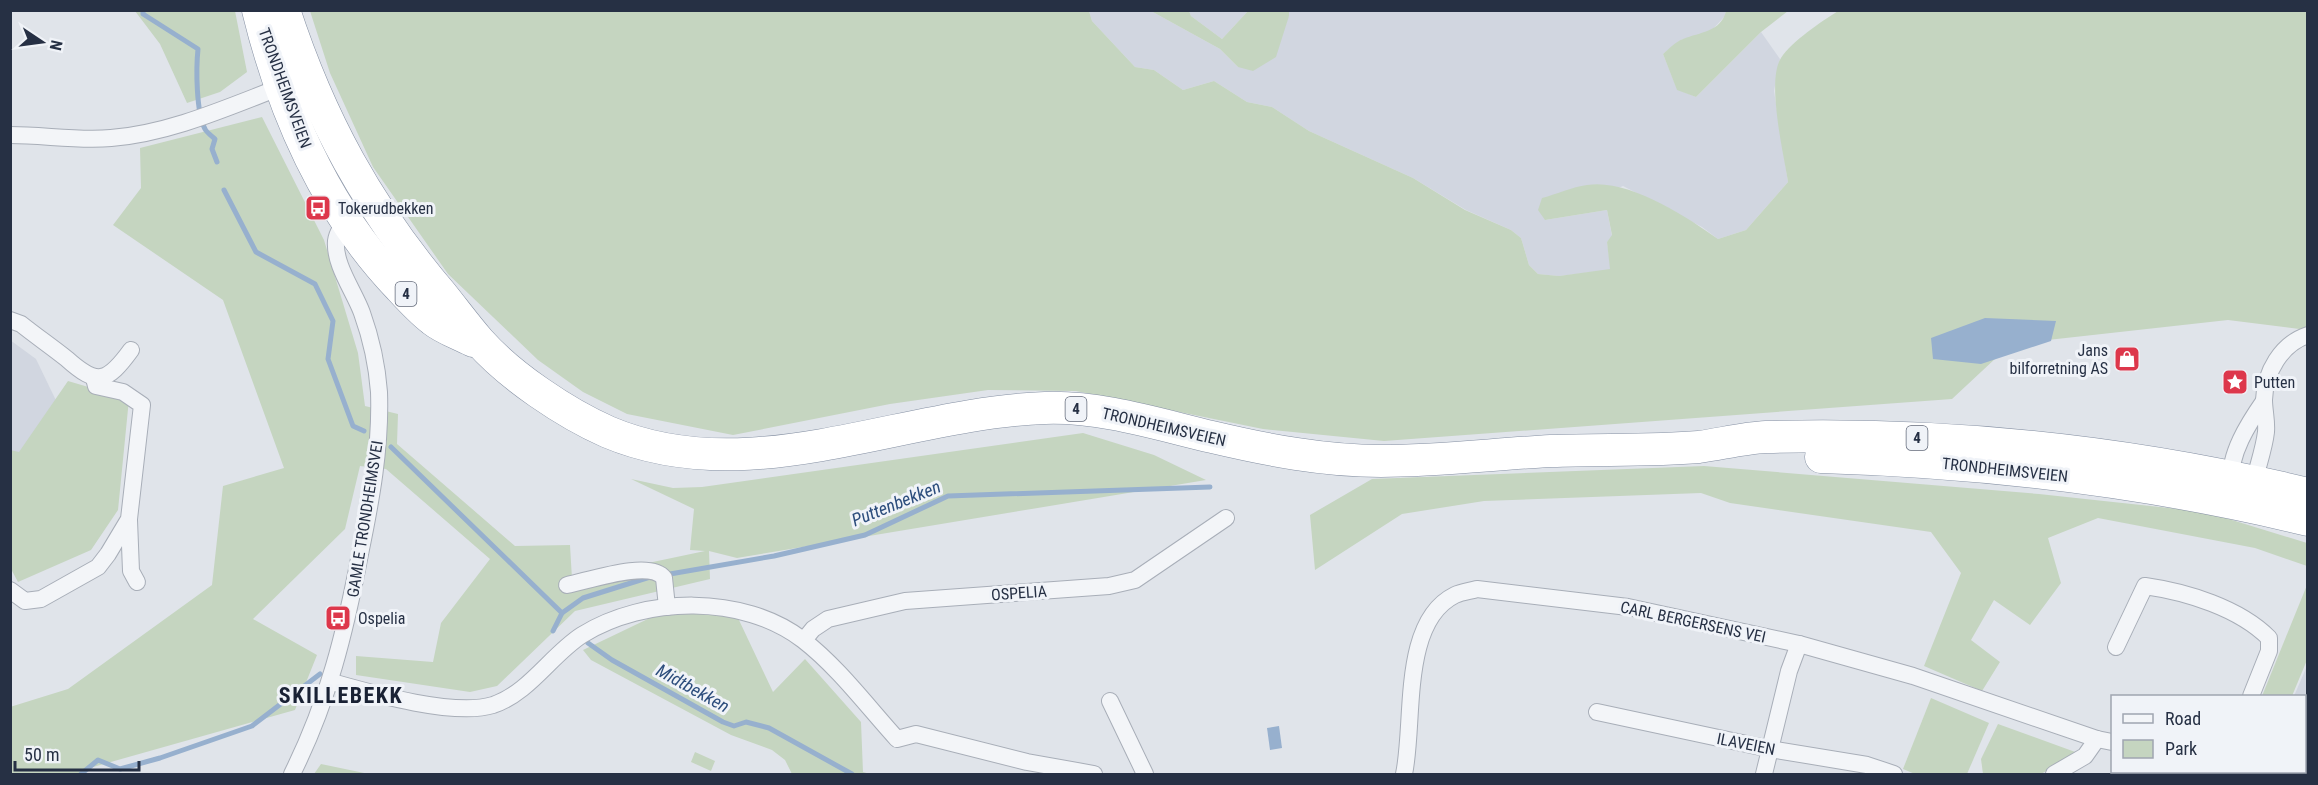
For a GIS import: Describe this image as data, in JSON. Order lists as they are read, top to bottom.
{
  "streets": {
    "highway": ["TRONDHEIMSVEIEN", "4"],
    "street": [
      "GAMLE TRONDHEIMSVEI",
      "OSPELIA",
      "CARL BERGERSENS VEI",
      "ILAVEIEN"
    ]
  },
  "crossings": [
    ["TRONDHEIMSVEIEN", "GAMLE TRONDHEIMSVEI"]
  ],
  "districts": ["SKILLEBEKK"],
  "water": ["Puttenbekken", "Midtbekken"],
  "places": {
    "bus stop": ["Tokerudbekken", "Ospelia"],
    "shop": ["Jans bilforretning AS"],
    "place": ["Putten"]
  },
  "legend": ["Road", "Park"],
  "scale_bar": "50 m",
  "north": "right"
}
